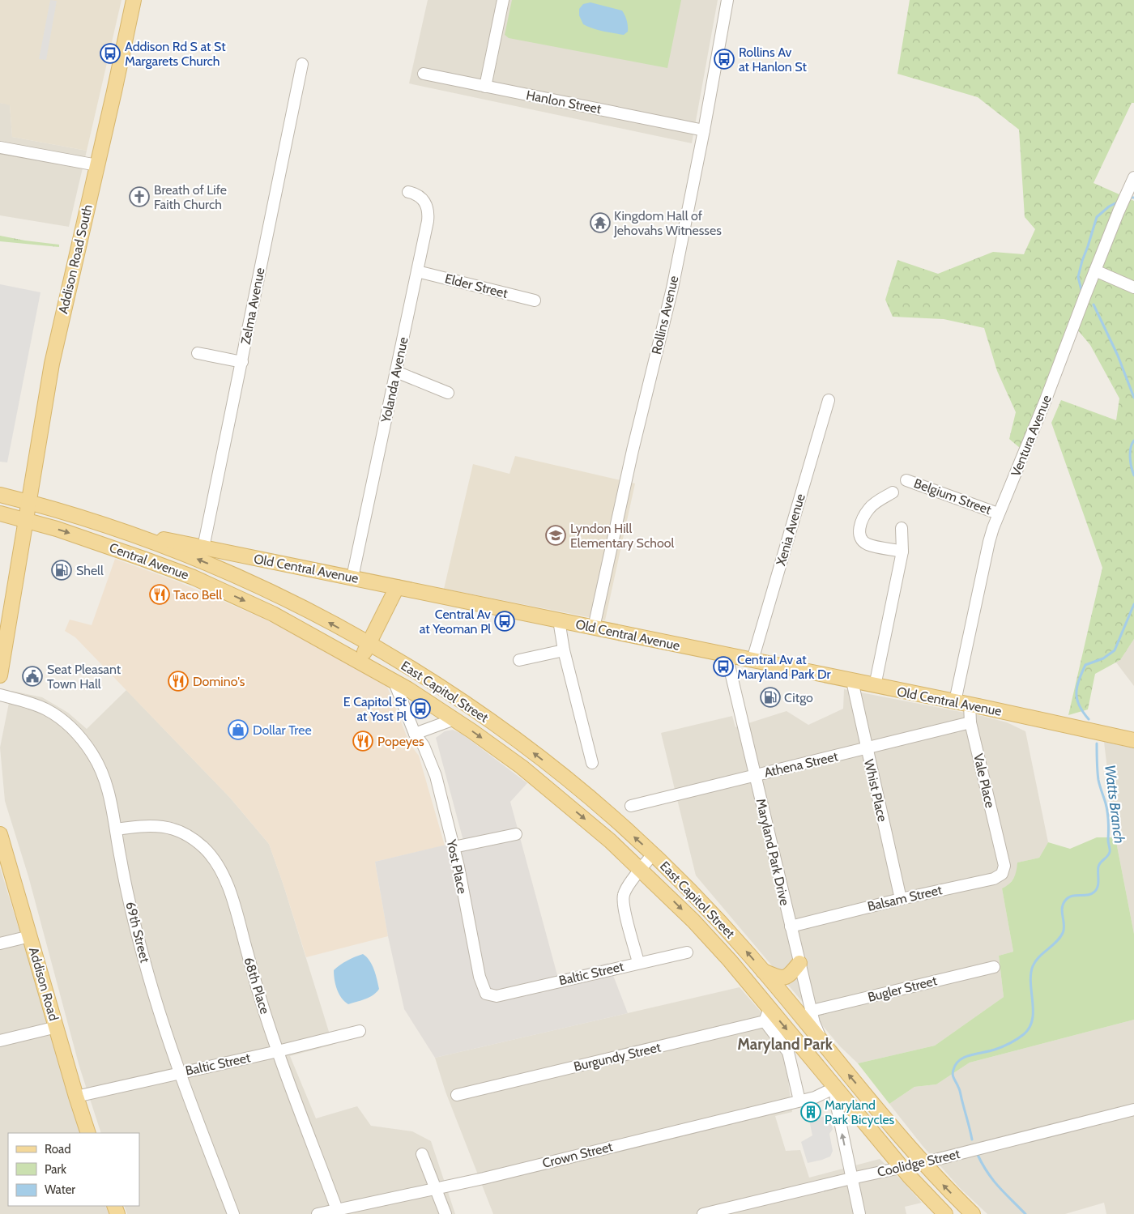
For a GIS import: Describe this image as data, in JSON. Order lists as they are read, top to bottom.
{
  "streets": {
    "main road": [
      "Addison Road South",
      "Central Avenue",
      "Old Central Avenue",
      "East Capitol Street",
      "Addison Road"
    ],
    "street": [
      "Hanlon Street",
      "Elder Street",
      "Zelma Avenue",
      "Rollins Avenue",
      "Yolanda Avenue",
      "Ventura Avenue",
      "Belgium Street",
      "Xenia Avenue",
      "Athena Street",
      "Vale Place",
      "Whist Place",
      "Maryland Park Drive",
      "Yost Place",
      "Balsam Street",
      "69th Street",
      "Baltic Street",
      "68th Place",
      "Bugler Street",
      "Burgundy Street",
      "Crown Street",
      "Coolidge Street"
    ]
  },
  "crossings": [
    ["Hanlon Street", "Rollins Avenue"],
    ["Addison Road South", "Central Avenue"],
    ["Elder Street", "Yolanda Avenue"],
    ["Zelma Avenue", "Old Central Avenue"],
    ["Rollins Avenue", "Old Central Avenue"],
    ["Yolanda Avenue", "Old Central Avenue"],
    ["Ventura Avenue", "Belgium Street"],
    ["Ventura Avenue", "Old Central Avenue"],
    ["Xenia Avenue", "Old Central Avenue"],
    ["Central Avenue", "Old Central Avenue"],
    ["Central Avenue", "East Capitol Street"],
    ["Old Central Avenue", "Vale Place"],
    ["Old Central Avenue", "Whist Place"],
    ["Old Central Avenue", "Maryland Park Drive"],
    ["East Capitol Street", "Maryland Park Drive"],
    ["East Capitol Street", "Yost Place"],
    ["East Capitol Street", "Burgundy Street"],
    ["East Capitol Street", "Crown Street"],
    ["East Capitol Street", "Coolidge Street"],
    ["Athena Street", "Vale Place"],
    ["Athena Street", "Whist Place"],
    ["Athena Street", "Maryland Park Drive"],
    ["Vale Place", "Balsam Street"],
    ["Whist Place", "Balsam Street"],
    ["Maryland Park Drive", "Balsam Street"],
    ["Maryland Park Drive", "Bugler Street"],
    ["Yost Place", "Baltic Street"],
    ["69th Street", "Baltic Street"],
    ["69th Street", "68th Place"],
    ["Baltic Street", "Addison Road"],
    ["Baltic Street", "68th Place"],
    ["68th Place", "Crown Street"]
  ],
  "districts": ["Maryland Park"],
  "water": ["Watts Branch"],
  "places": {
    "bus stop": [
      "Addison Rd S at St Margarets Church",
      "Rollins Av at Hanlon St",
      "Central Av at Yeoman Pl",
      "Central Av at Maryland Park Dr",
      "E Capitol St at Yost Pl"
    ],
    "church": ["Breath of Life Faith Church"],
    "temple": ["Kingdom Hall of Jehovahs Witnesses"],
    "school or university": ["Lyndon Hill Elementary School"],
    "fuel station": ["Shell", "Citgo"],
    "restaurant": ["Taco Bell", "Domino's", "Popeyes"],
    "public building": ["Seat Pleasant Town Hall"],
    "shop": ["Dollar Tree"],
    "building": ["Maryland Park Bicycles"]
  },
  "legend": ["Road", "Park", "Water"]
}
